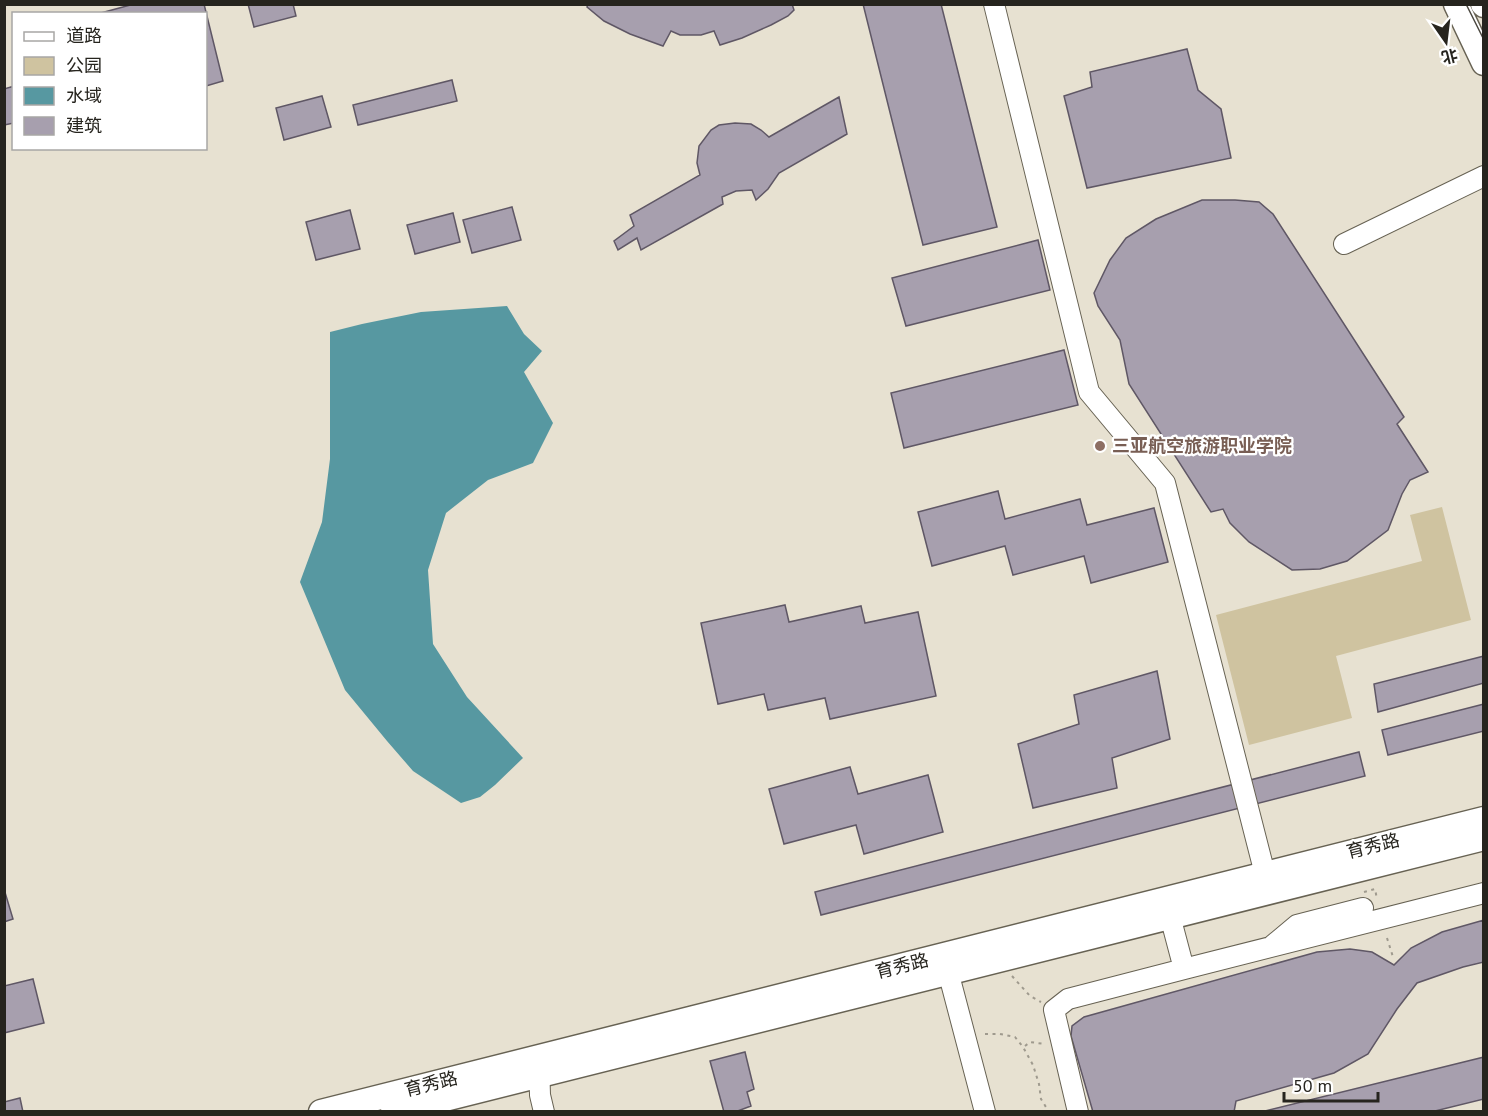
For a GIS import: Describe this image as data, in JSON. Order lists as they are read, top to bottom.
{
  "streets": {
    "main road": ["育秀路"]
  },
  "places": ["三亚航空旅游职业学院"],
  "legend": [
    "道路",
    "公园",
    "水域",
    "建筑"
  ],
  "scale_bar": "50 m",
  "north": "bottom"
}
